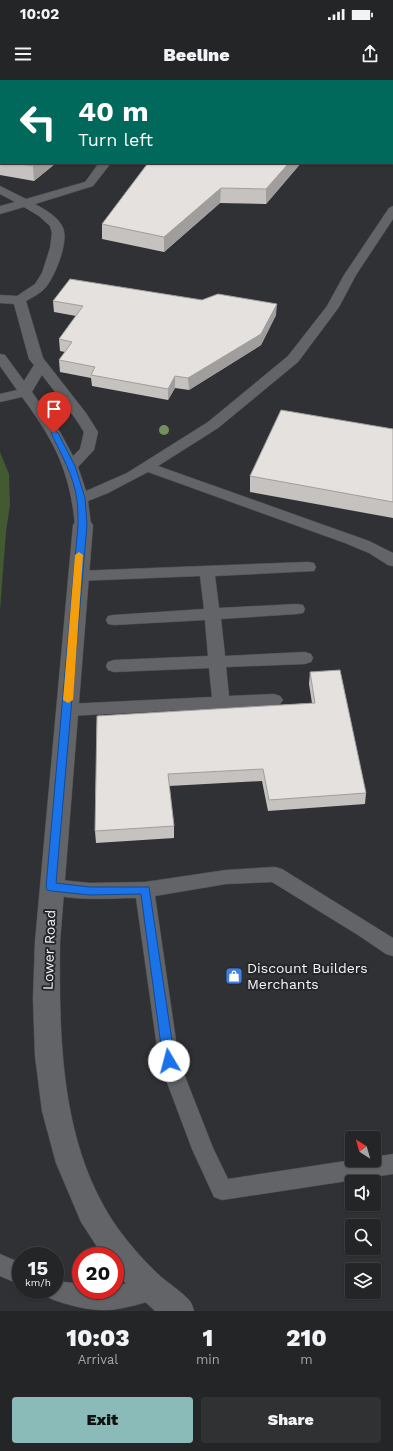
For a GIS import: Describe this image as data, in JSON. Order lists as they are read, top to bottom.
{
  "streets": {
    "street": ["Lower Road"]
  },
  "places": {
    "shop": ["Discount Builders Merchants"]
  },
  "north": "top left",
  "page": {
    "status": "10:02",
    "header": "Beeline",
    "turn": ["40 m", "Turn left"],
    "speed": "15 km/h",
    "limit": "20",
    "eta": [
      "10:03",
      "Arrival",
      "1",
      "min",
      "210",
      "m"
    ],
    "buttons": ["Exit", "Share"]
  }
}
